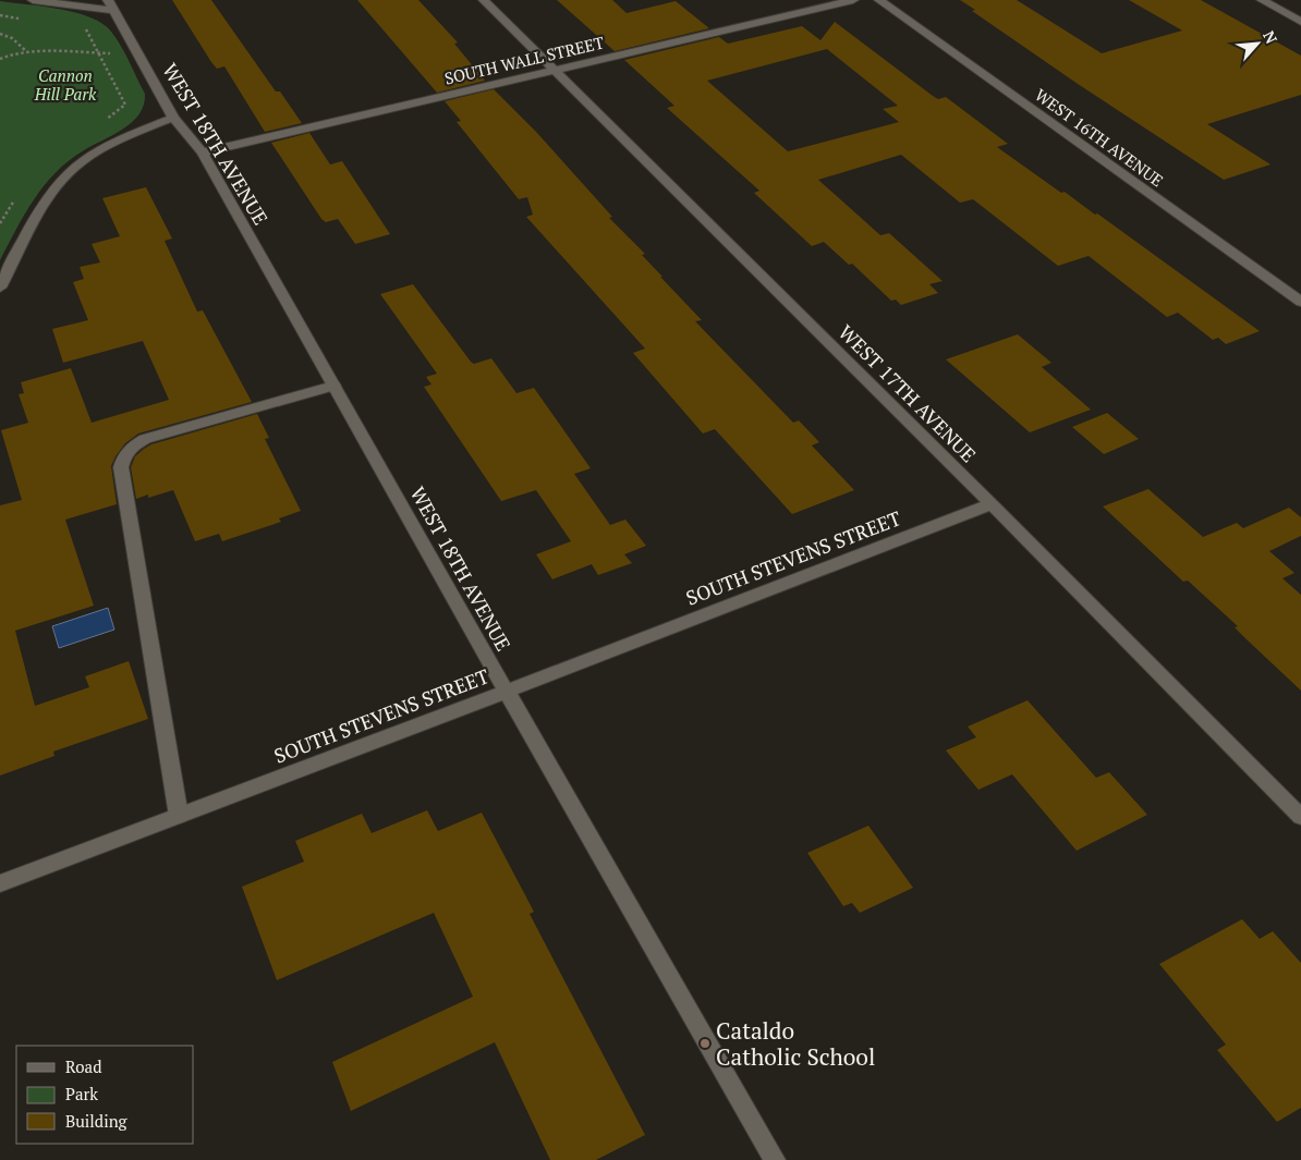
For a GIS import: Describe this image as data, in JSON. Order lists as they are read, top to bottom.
{
  "streets": {
    "street": [
      "SOUTH WALL STREET",
      "WEST 16TH AVENUE",
      "WEST 18TH AVENUE",
      "WEST 17TH AVENUE",
      "SOUTH STEVENS STREET"
    ]
  },
  "crossings": [
    ["SOUTH WALL STREET", "WEST 18TH AVENUE"],
    ["SOUTH WALL STREET", "WEST 17TH AVENUE"],
    ["WEST 18TH AVENUE", "SOUTH STEVENS STREET"],
    ["WEST 17TH AVENUE", "SOUTH STEVENS STREET"]
  ],
  "parks": ["Cannon Hill Park"],
  "places": ["Cataldo Catholic School"],
  "legend": ["Road", "Park", "Building"],
  "north": "top right"
}
